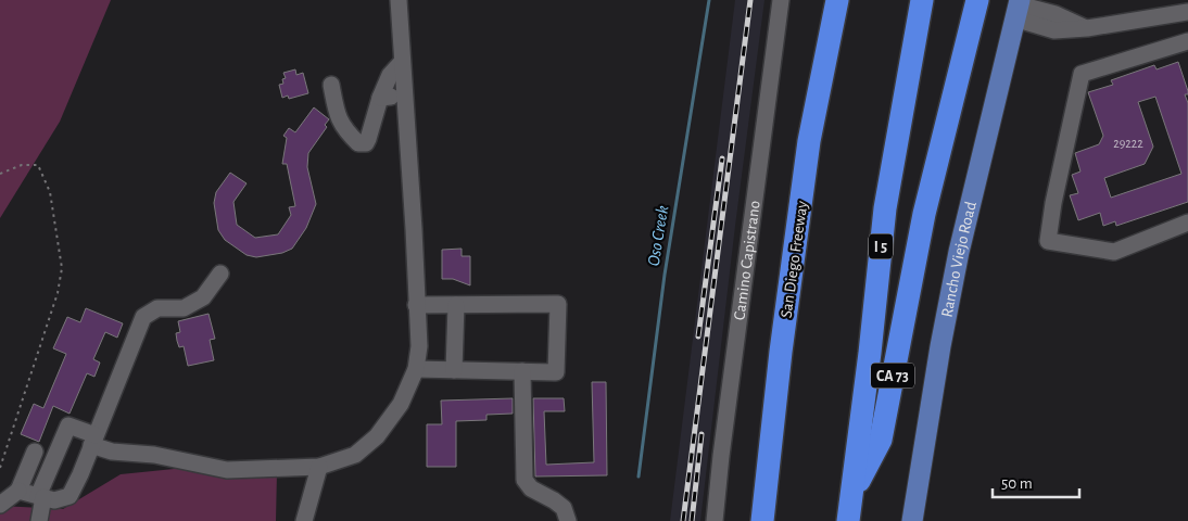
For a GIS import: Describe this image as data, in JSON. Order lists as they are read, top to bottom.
{
  "streets": {
    "highway": ["I 5", "San Diego Freeway", "CA 73"],
    "main road": ["Rancho Viejo Road"],
    "street": ["Camino Capistrano"]
  },
  "crossings": [
    ["I 5", "CA 73"]
  ],
  "water": ["Oso Creek"],
  "house_numbers": ["29222"],
  "scale_bar": "50 m"
}
